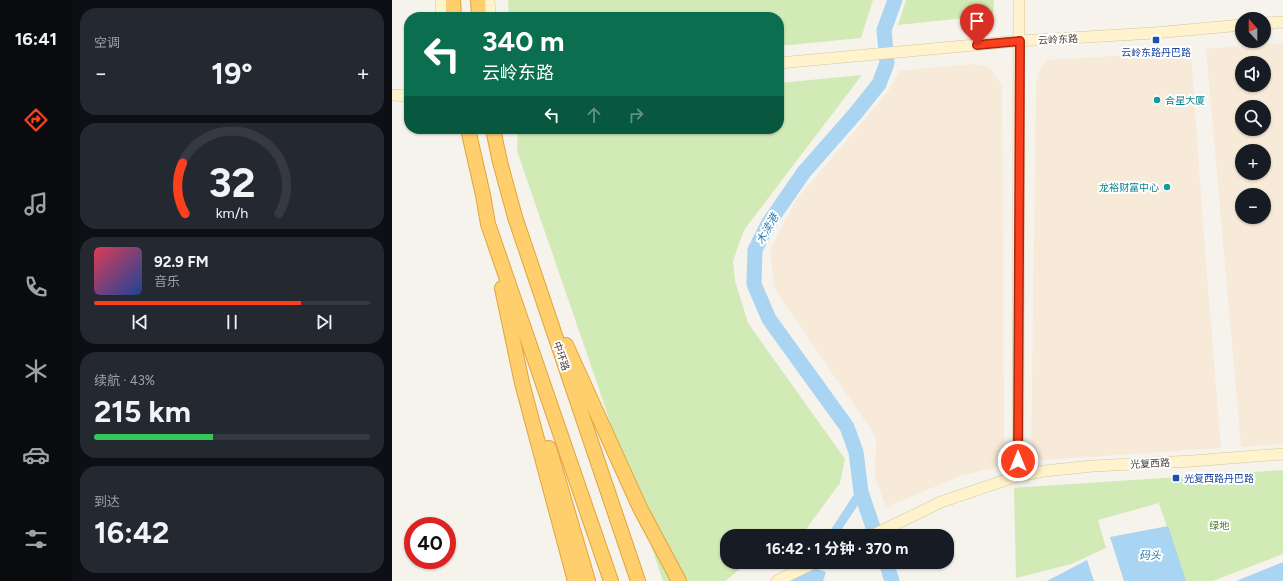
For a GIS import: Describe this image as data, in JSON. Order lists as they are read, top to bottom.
{
  "streets": {
    "highway": ["中环路"],
    "street": ["云岭东路", "光复西路"]
  },
  "water": ["木渎港", "码头"],
  "parks": ["绿地"],
  "places": {
    "transit": ["云岭东路丹巴路", "光复西路丹巴路"],
    "other": ["合星大厦", "龙裕财富中心"]
  },
  "north": "top",
  "page": {
    "tabs": "16:41",
    "tile": [
      "空调",
      ["续航 · 43%", "215 km"],
      ["到达", "16:42"]
    ],
    "map_buttons": ["+", "−"],
    "turn": ["340 m", "云岭东路"],
    "heat": ["−", "19°", "+"],
    "song": ["92.9 FM", "音乐"],
    "limit": "40",
    "trip": "16:42 · 1 分钟 · 370 m",
    "gauge": ["32", "km/h"]
  }
}
